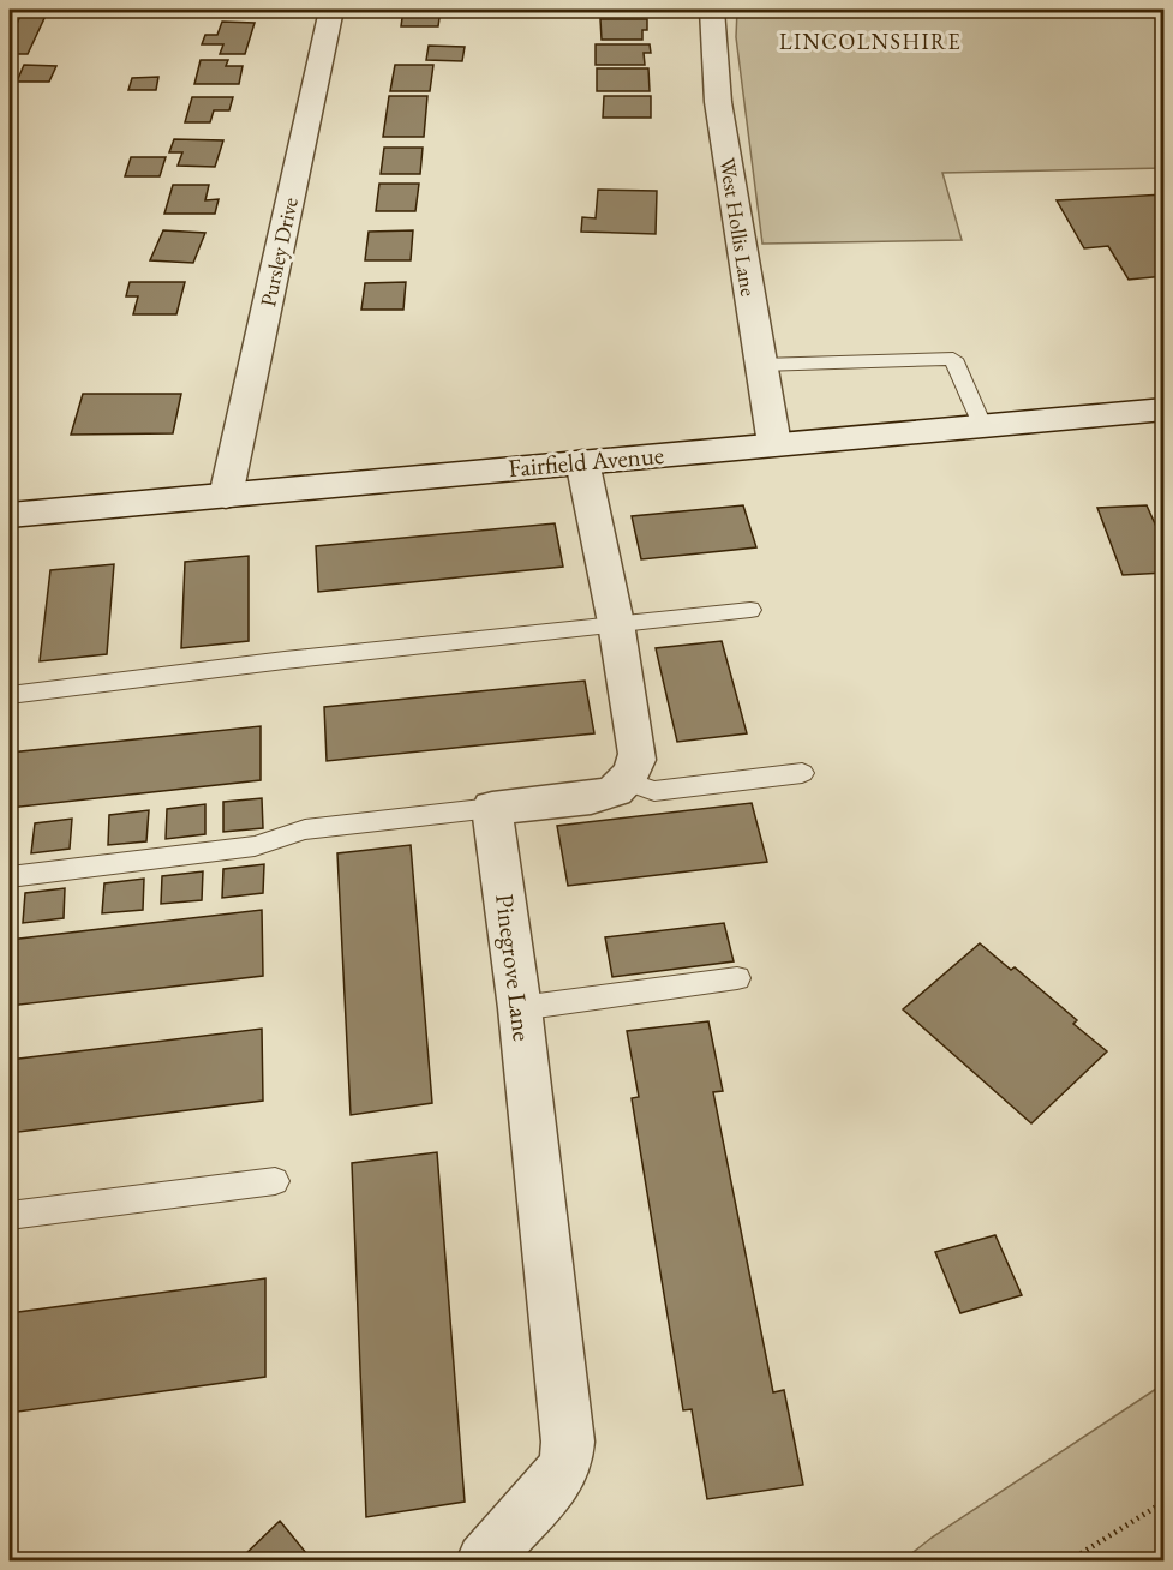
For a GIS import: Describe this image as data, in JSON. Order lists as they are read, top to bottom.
{
  "streets": {
    "street": [
      "West Hollis Lane",
      "Pursley Drive",
      "Fairfield Avenue",
      "Pinegrove Lane"
    ]
  },
  "crossings": [
    ["West Hollis Lane", "Fairfield Avenue"],
    ["Pursley Drive", "Fairfield Avenue"]
  ],
  "districts": ["LINCOLNSHIRE"]
}
